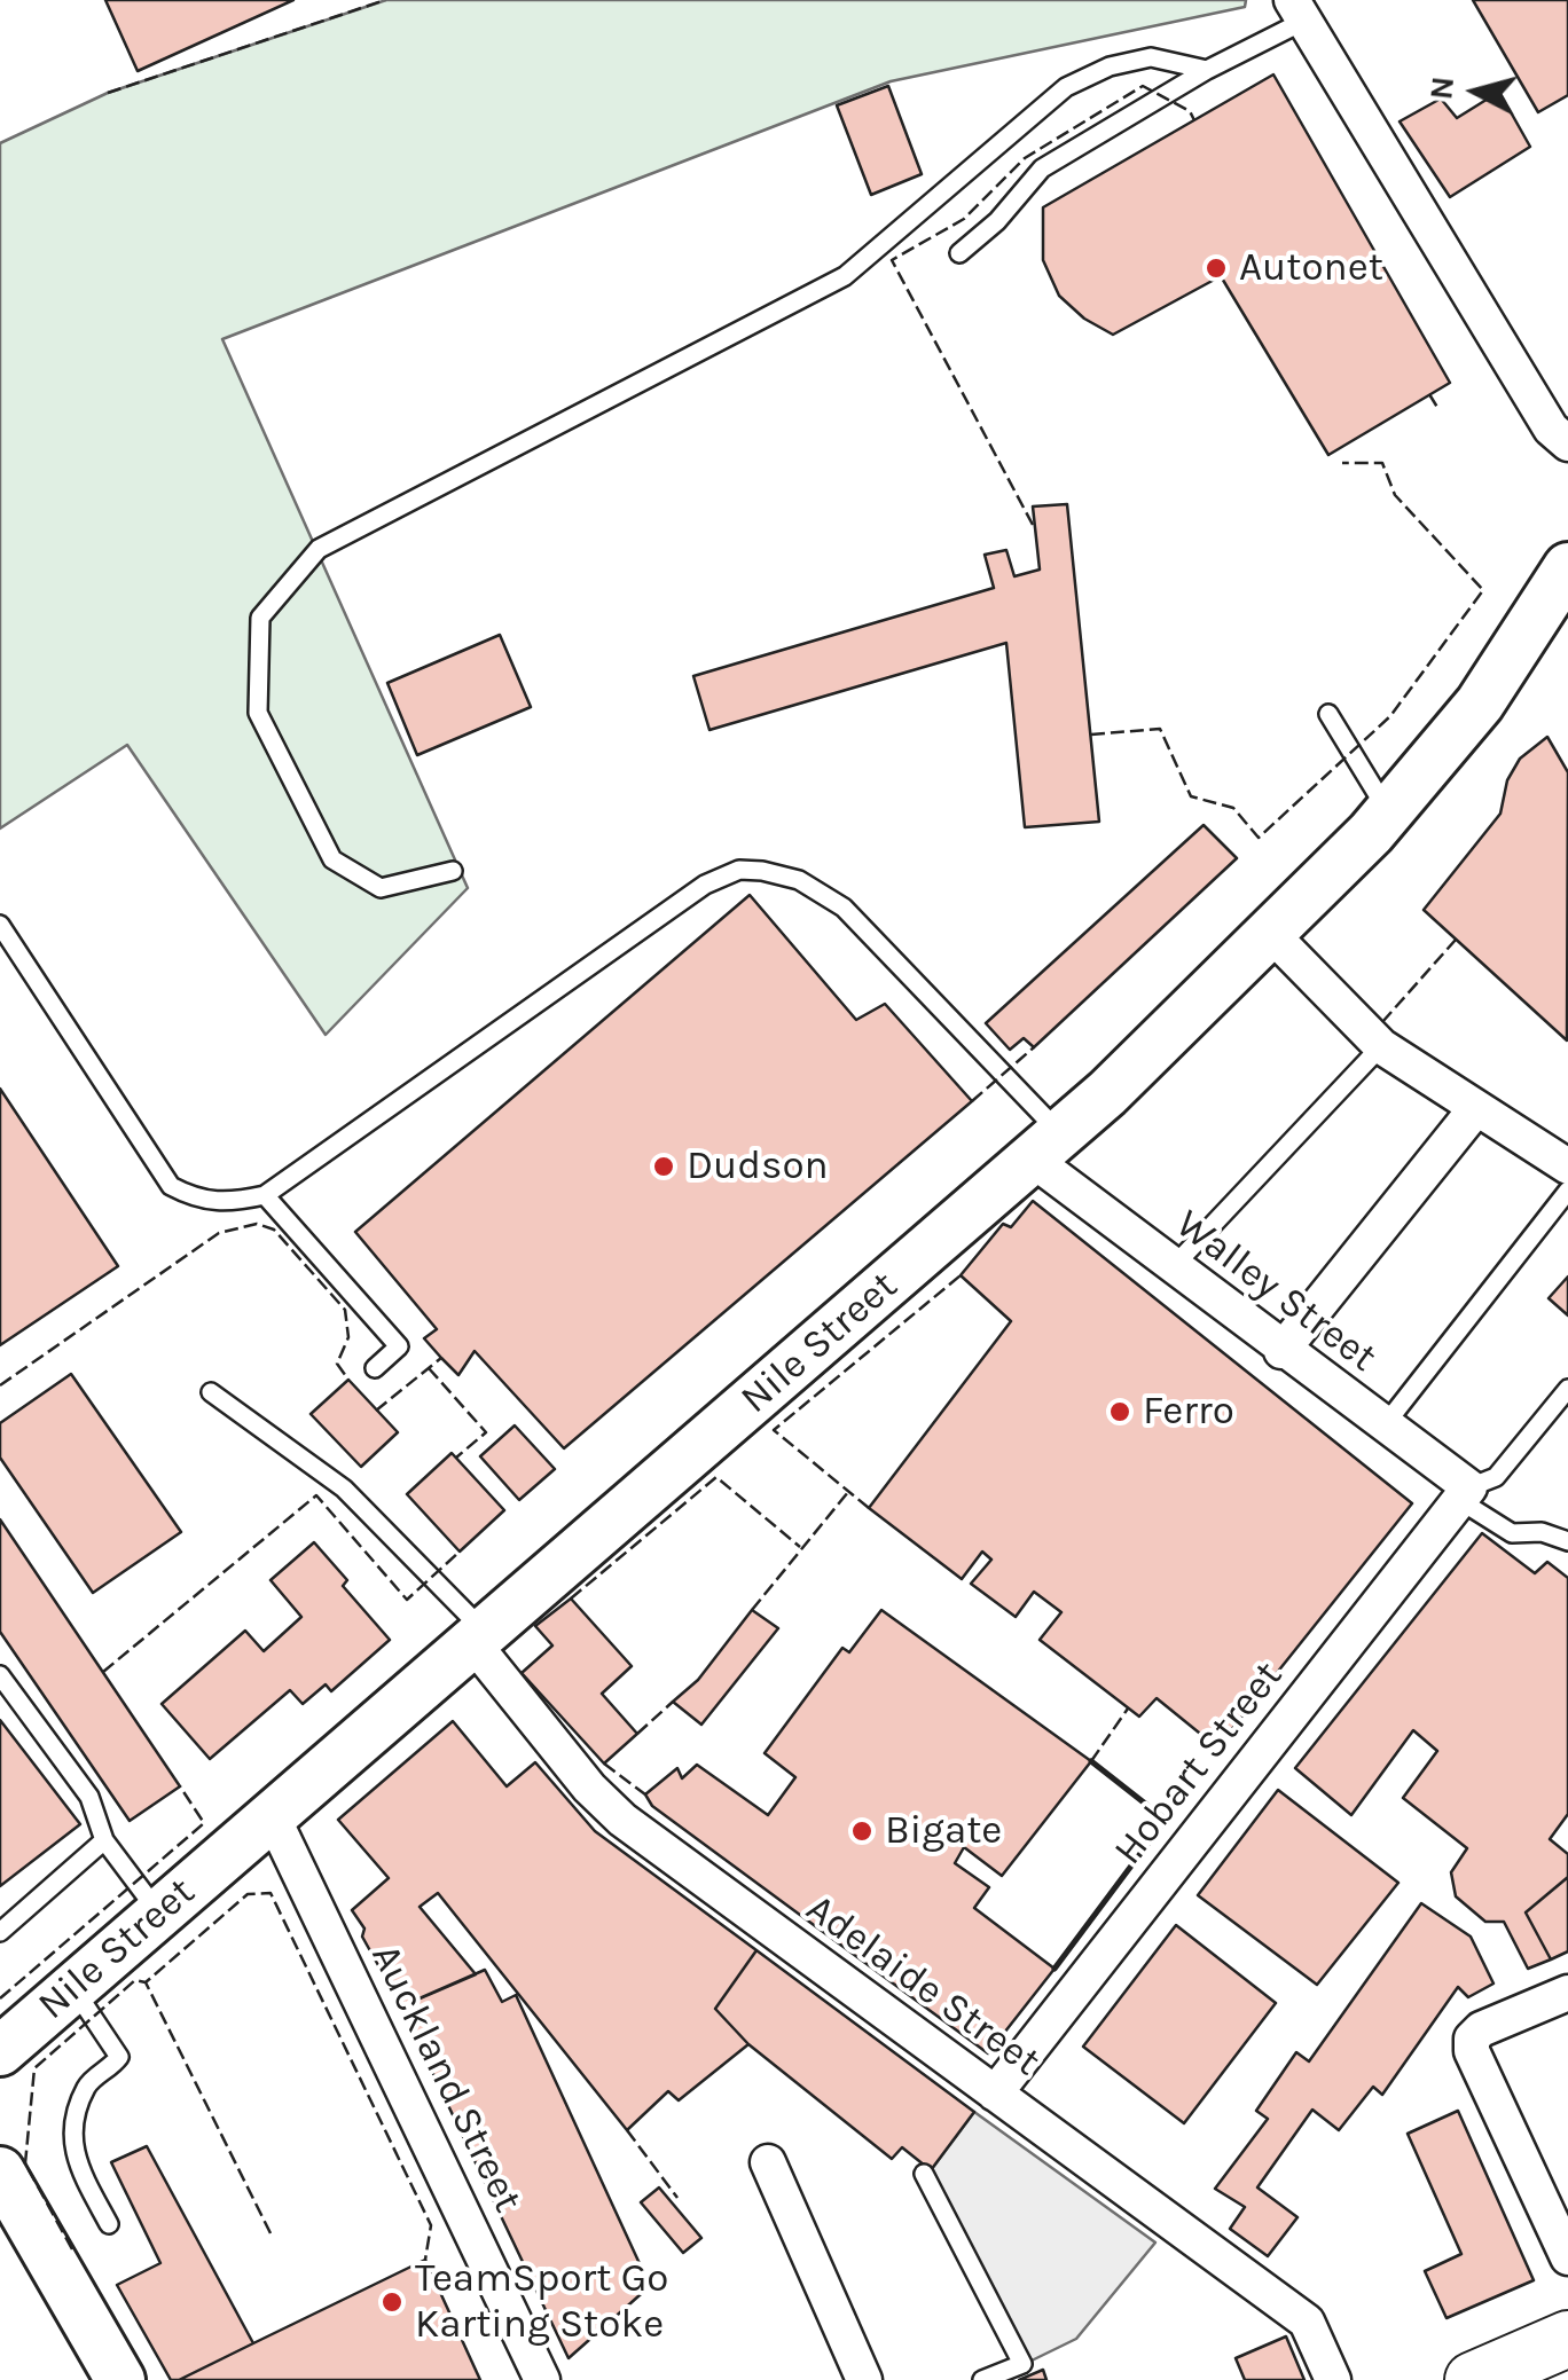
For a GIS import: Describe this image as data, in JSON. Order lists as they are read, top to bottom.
{
  "streets": {
    "main road": ["Nile Street"],
    "street": [
      "Walley Street",
      "Hobart Street",
      "Adelaide Street",
      "Auckland Street"
    ]
  },
  "crossings": [
    ["Walley Street", "Nile Street"],
    ["Walley Street", "Hobart Street"],
    ["Nile Street", "Adelaide Street"],
    ["Nile Street", "Auckland Street"],
    ["Hobart Street", "Adelaide Street"]
  ],
  "places": [
    "Autonet",
    "Dudson",
    "Ferro",
    "Bigate",
    "TeamSport Go Karting Stoke"
  ],
  "north": "left"
}
